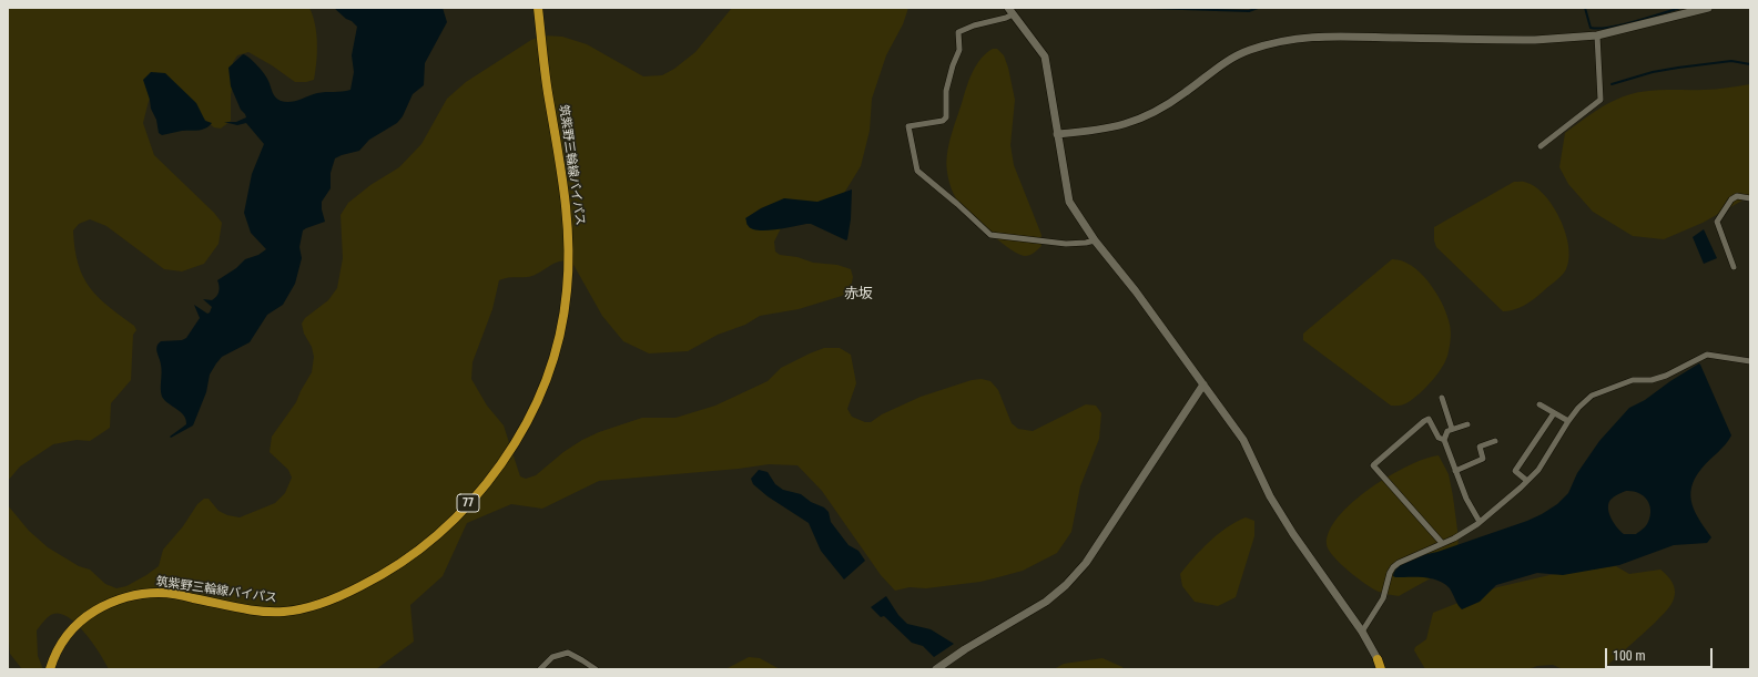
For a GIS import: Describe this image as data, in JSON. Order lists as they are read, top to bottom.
{
  "streets": {
    "main road": ["筑紫野三輪線バイパス", "77"]
  },
  "districts": ["赤坂"],
  "scale_bar": "100 m"
}
